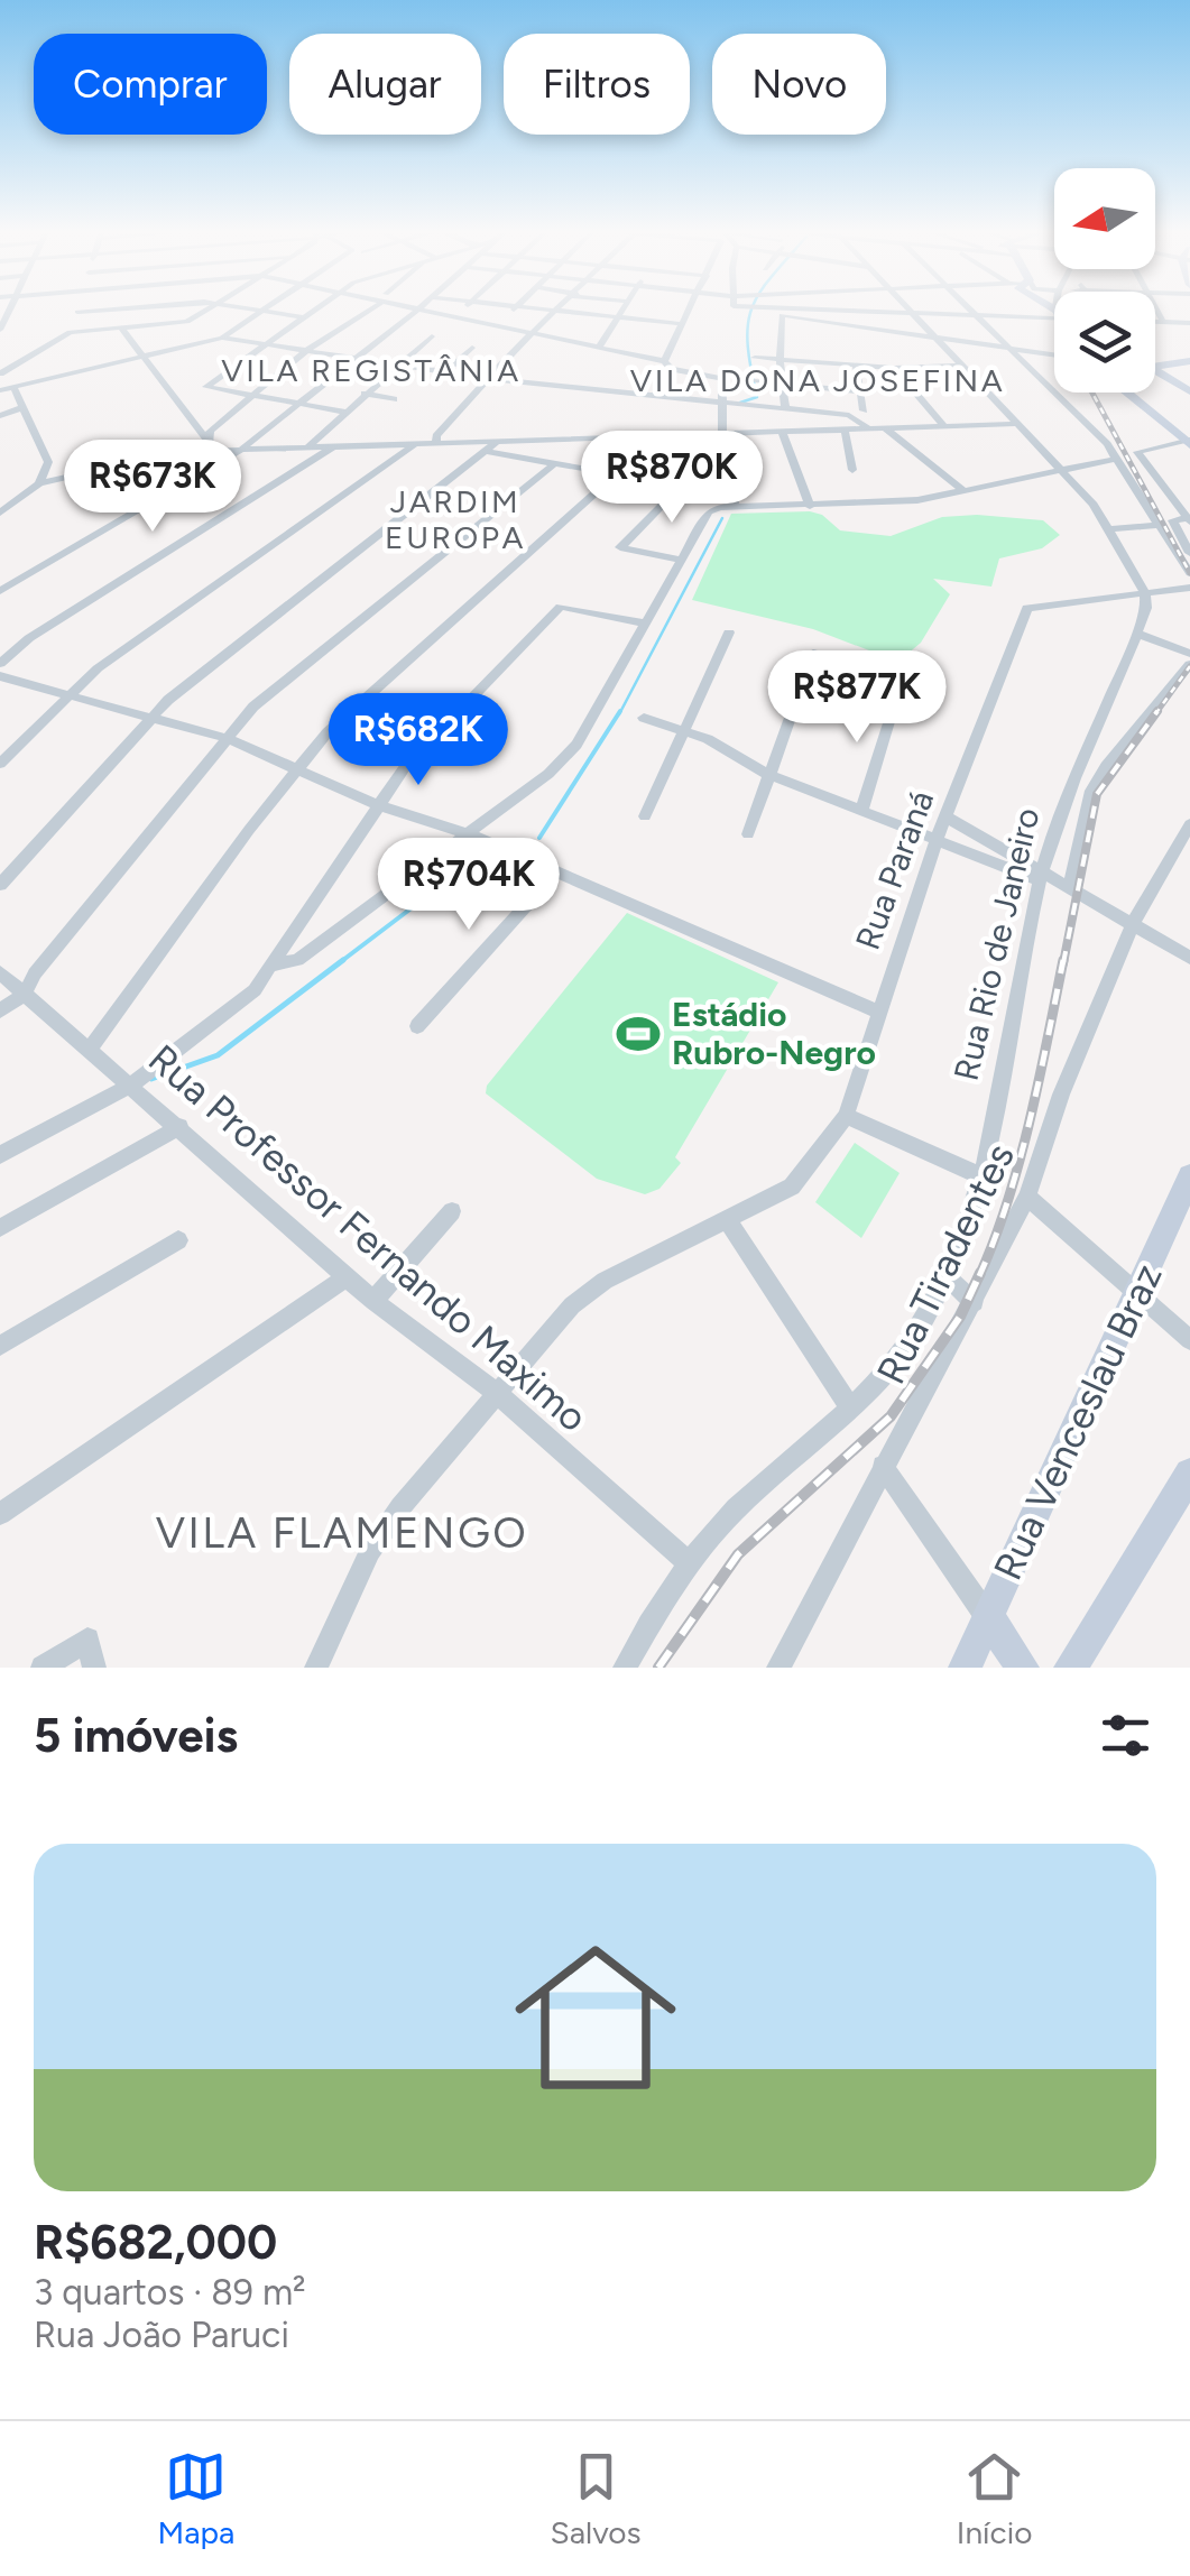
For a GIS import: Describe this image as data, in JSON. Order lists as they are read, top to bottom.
{
  "streets": {
    "main road": ["Rua Venceslau Braz"],
    "street": [
      "Rua Paraná",
      "Rua Rio de Janeiro",
      "Rua Professor Fernando Maximo",
      "Rua Tiradentes"
    ]
  },
  "crossings": [
    ["Rua Paraná", "Rua Rio de Janeiro"],
    ["Rua Paraná", "Rua Professor Fernando Maximo"],
    ["Rua Rio de Janeiro", "Rua Professor Fernando Maximo"]
  ],
  "districts": [
    "VILA REGISTÂNIA",
    "VILA DONA JOSEFINA",
    "JARDIM EUROPA",
    "VILA FLAMENGO"
  ],
  "places": {
    "sports": ["Estádio Rubro-Negro"]
  },
  "north": "left",
  "page": {
    "chip": [
      "Comprar",
      "Alugar",
      "Filtros",
      "Novo"
    ],
    "price": [
      "R$870K",
      "R$673K",
      "R$877K",
      "R$682K",
      "R$704K"
    ],
    "heading": "5 imóveis",
    "list": [
      {
        "name": "R$682,000",
        "note": "3 quartos · 89 m² · Rua João Paruci"
      }
    ],
    "tabs": ["Mapa", "Salvos", "Início"]
  }
}
